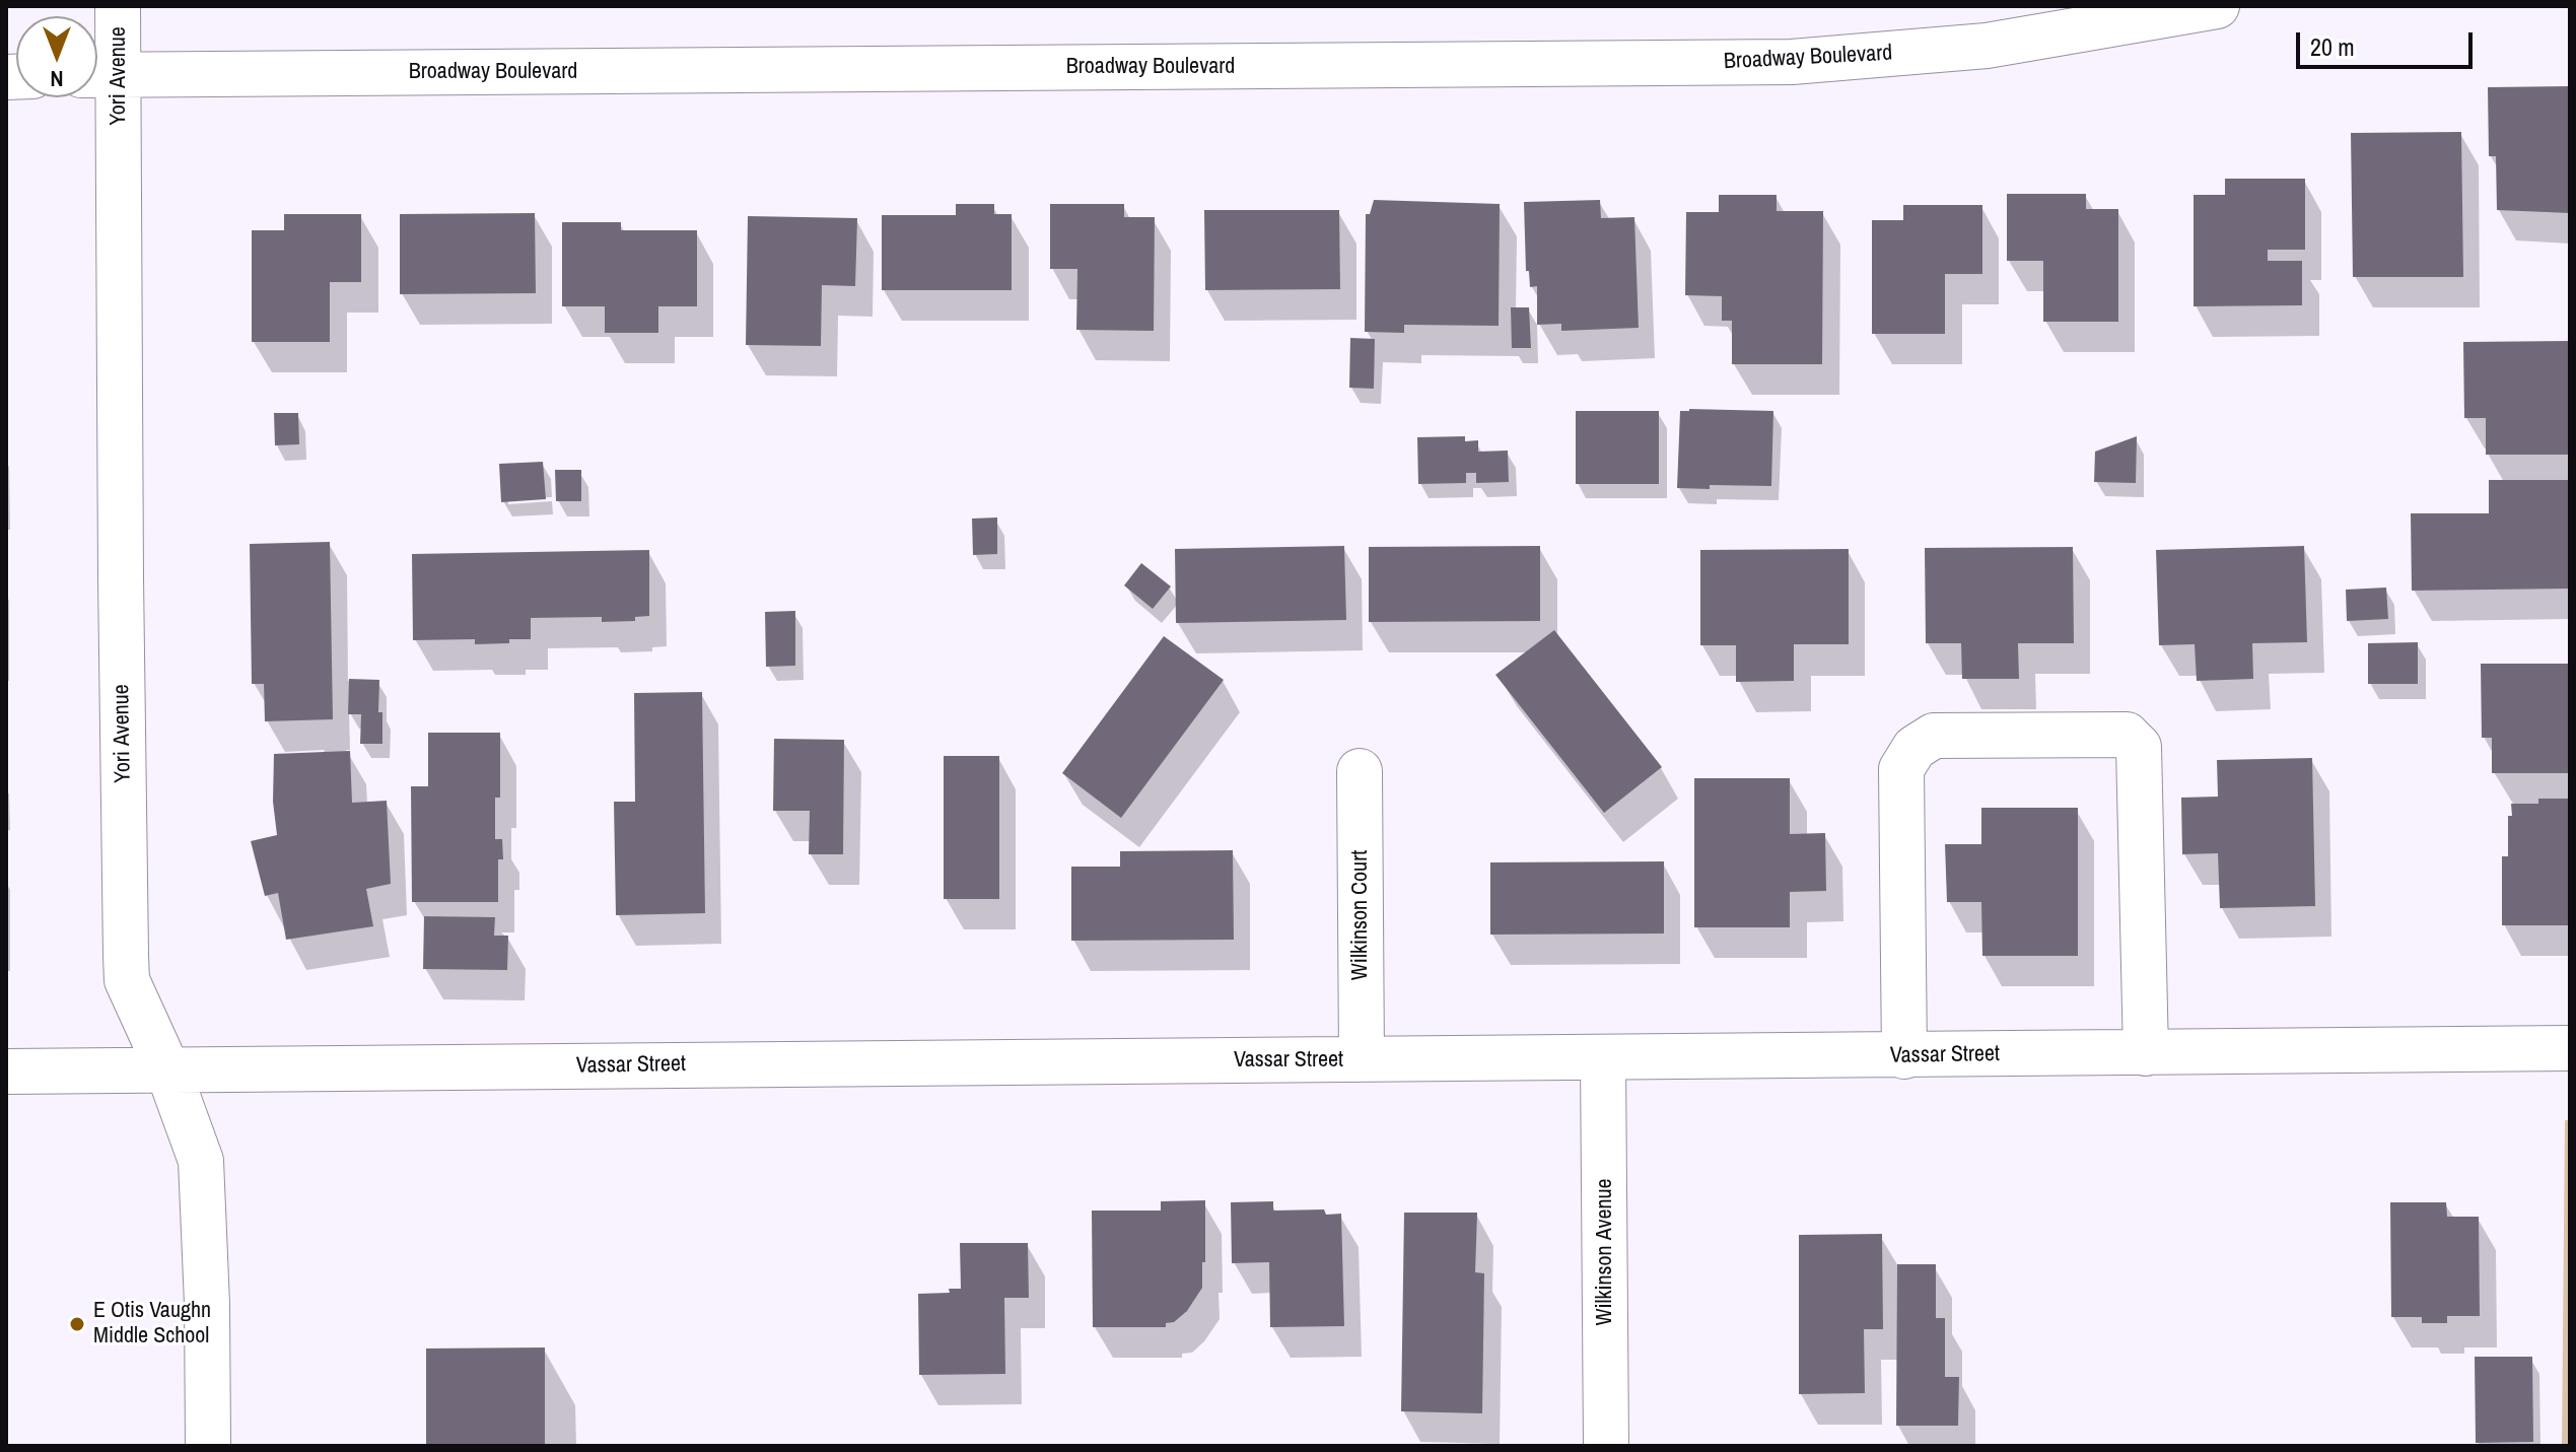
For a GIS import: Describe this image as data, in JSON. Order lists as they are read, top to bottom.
{
  "streets": {
    "street": [
      "Broadway Boulevard",
      "Yori Avenue",
      "Wilkinson Court",
      "Vassar Street",
      "Wilkinson Avenue"
    ]
  },
  "crossings": [
    ["Broadway Boulevard", "Yori Avenue"],
    ["Yori Avenue", "Vassar Street"],
    ["Wilkinson Court", "Vassar Street"],
    ["Vassar Street", "Wilkinson Avenue"]
  ],
  "places": ["E Otis Vaughn Middle School"],
  "scale_bar": "20 m",
  "north": "bottom"
}
